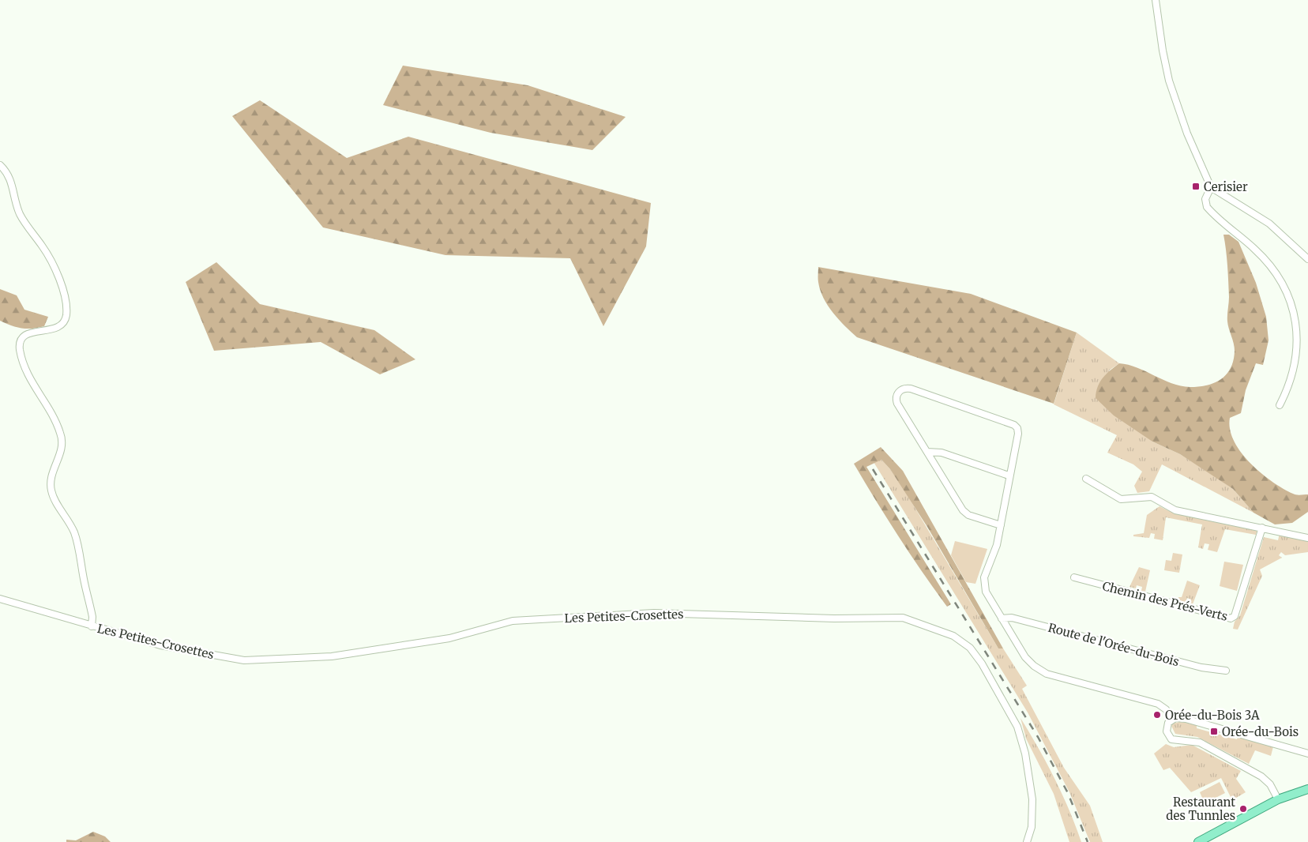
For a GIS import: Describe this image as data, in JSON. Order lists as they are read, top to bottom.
{
  "streets": {
    "street": ["Chemin des Prés-Verts", "Les Petites-Crosettes", "Route de l'Orée-du-Bois"]
  },
  "places": {
    "transit": ["Cerisier", "Orée-du-Bois"],
    "other": ["Orée-du-Bois 3A", "Restaurant des Tunnles"]
  }
}
